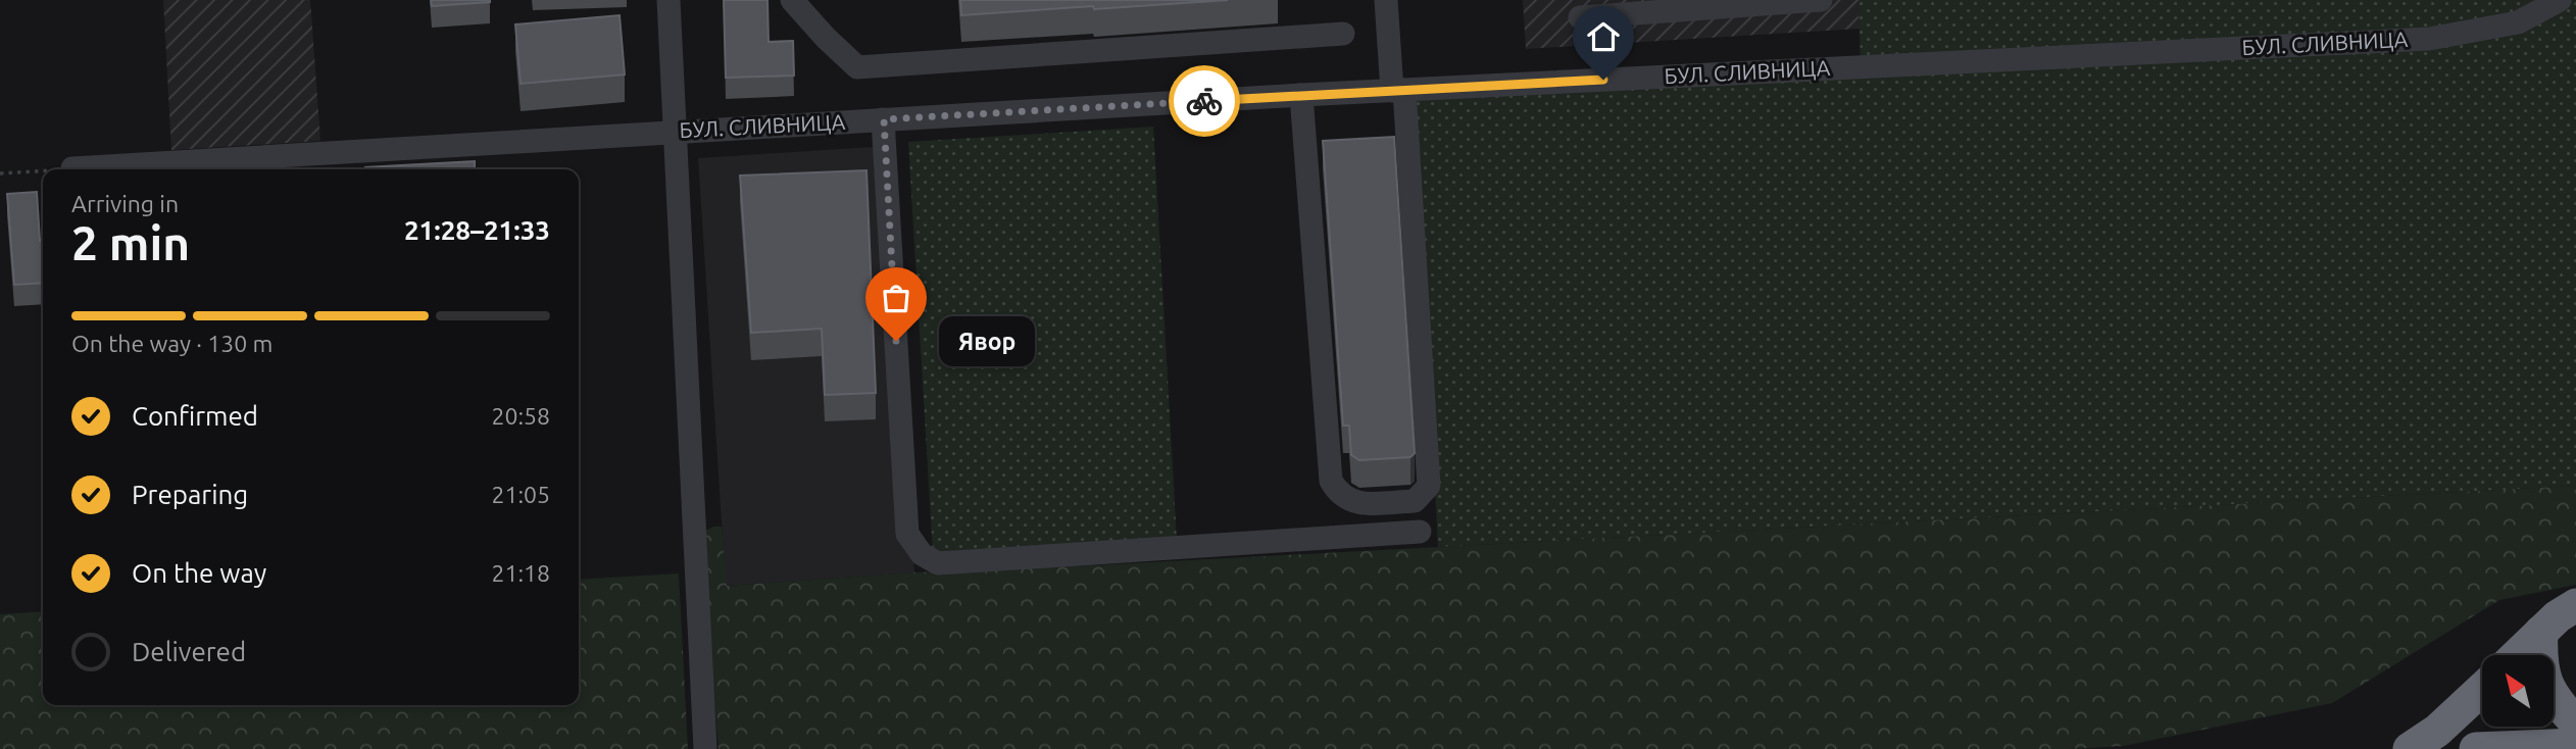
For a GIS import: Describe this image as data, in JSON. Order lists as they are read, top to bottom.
{
  "streets": {
    "street": ["БУЛ. СЛИВНИЦА"]
  },
  "places": ["Явор"],
  "north": "top left",
  "page": {
    "heading": ["2 min", "Arriving in", "21:28–21:33"],
    "bar": "On the way · 130 m",
    "bubble": "Явор",
    "list": [
      ["Confirmed", "20:58"],
      ["Preparing", "21:05"],
      ["On the way", "21:18"],
      "Delivered"
    ]
  }
}
